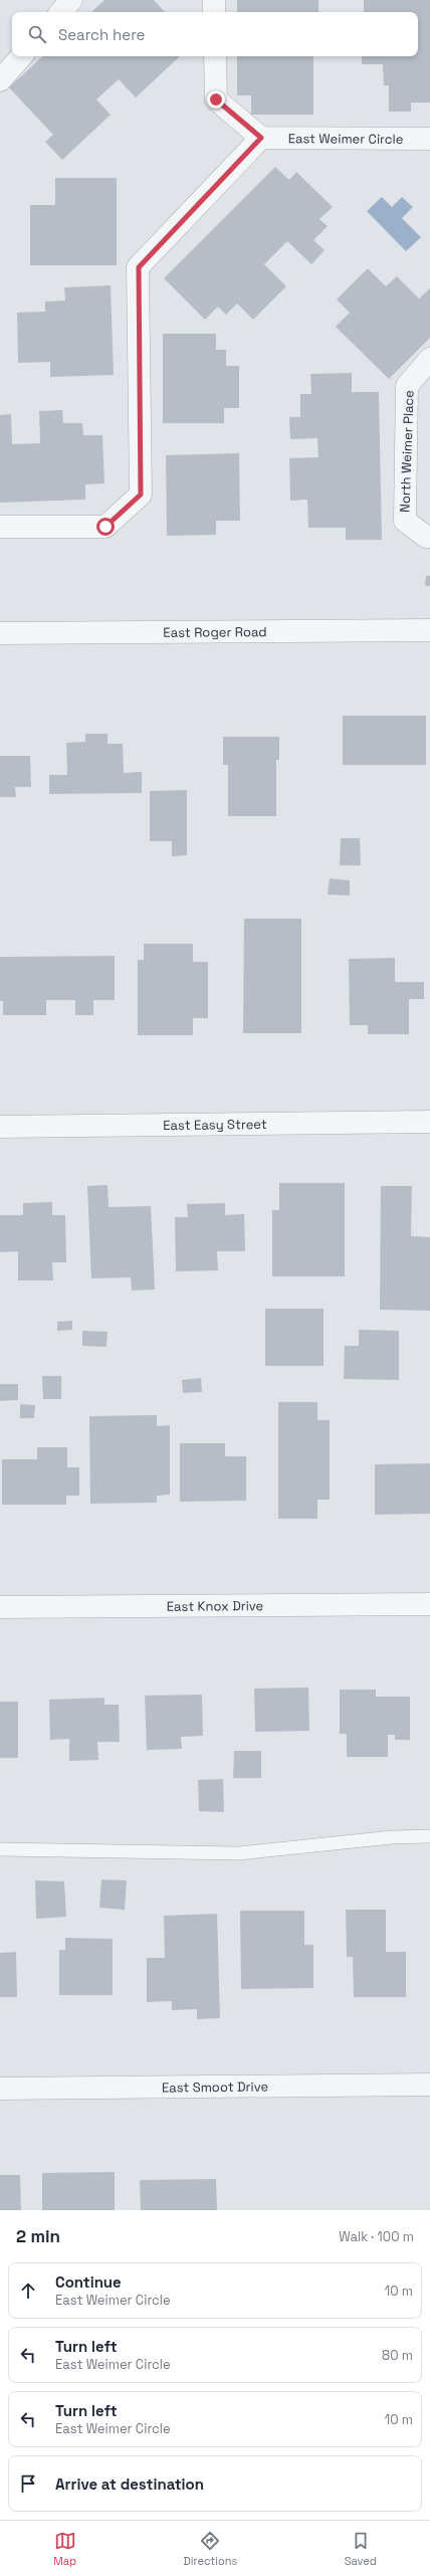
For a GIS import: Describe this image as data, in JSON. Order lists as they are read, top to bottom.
{
  "streets": {
    "street": [
      "East Weimer Circle",
      "North Weimer Place",
      "East Roger Road",
      "East Easy Street",
      "East Knox Drive",
      "East Smoot Drive"
    ]
  },
  "page": {
    "search": "Search here",
    "heading": ["2 min", "Walk · 100 m"],
    "list": [
      ["Continue", "East Weimer Circle", "10 m"],
      ["Turn left", "East Weimer Circle", "80 m"],
      ["Turn left", "East Weimer Circle", "10 m"],
      "Arrive at destination"
    ],
    "nav": ["Map", "Directions", "Saved"]
  }
}
